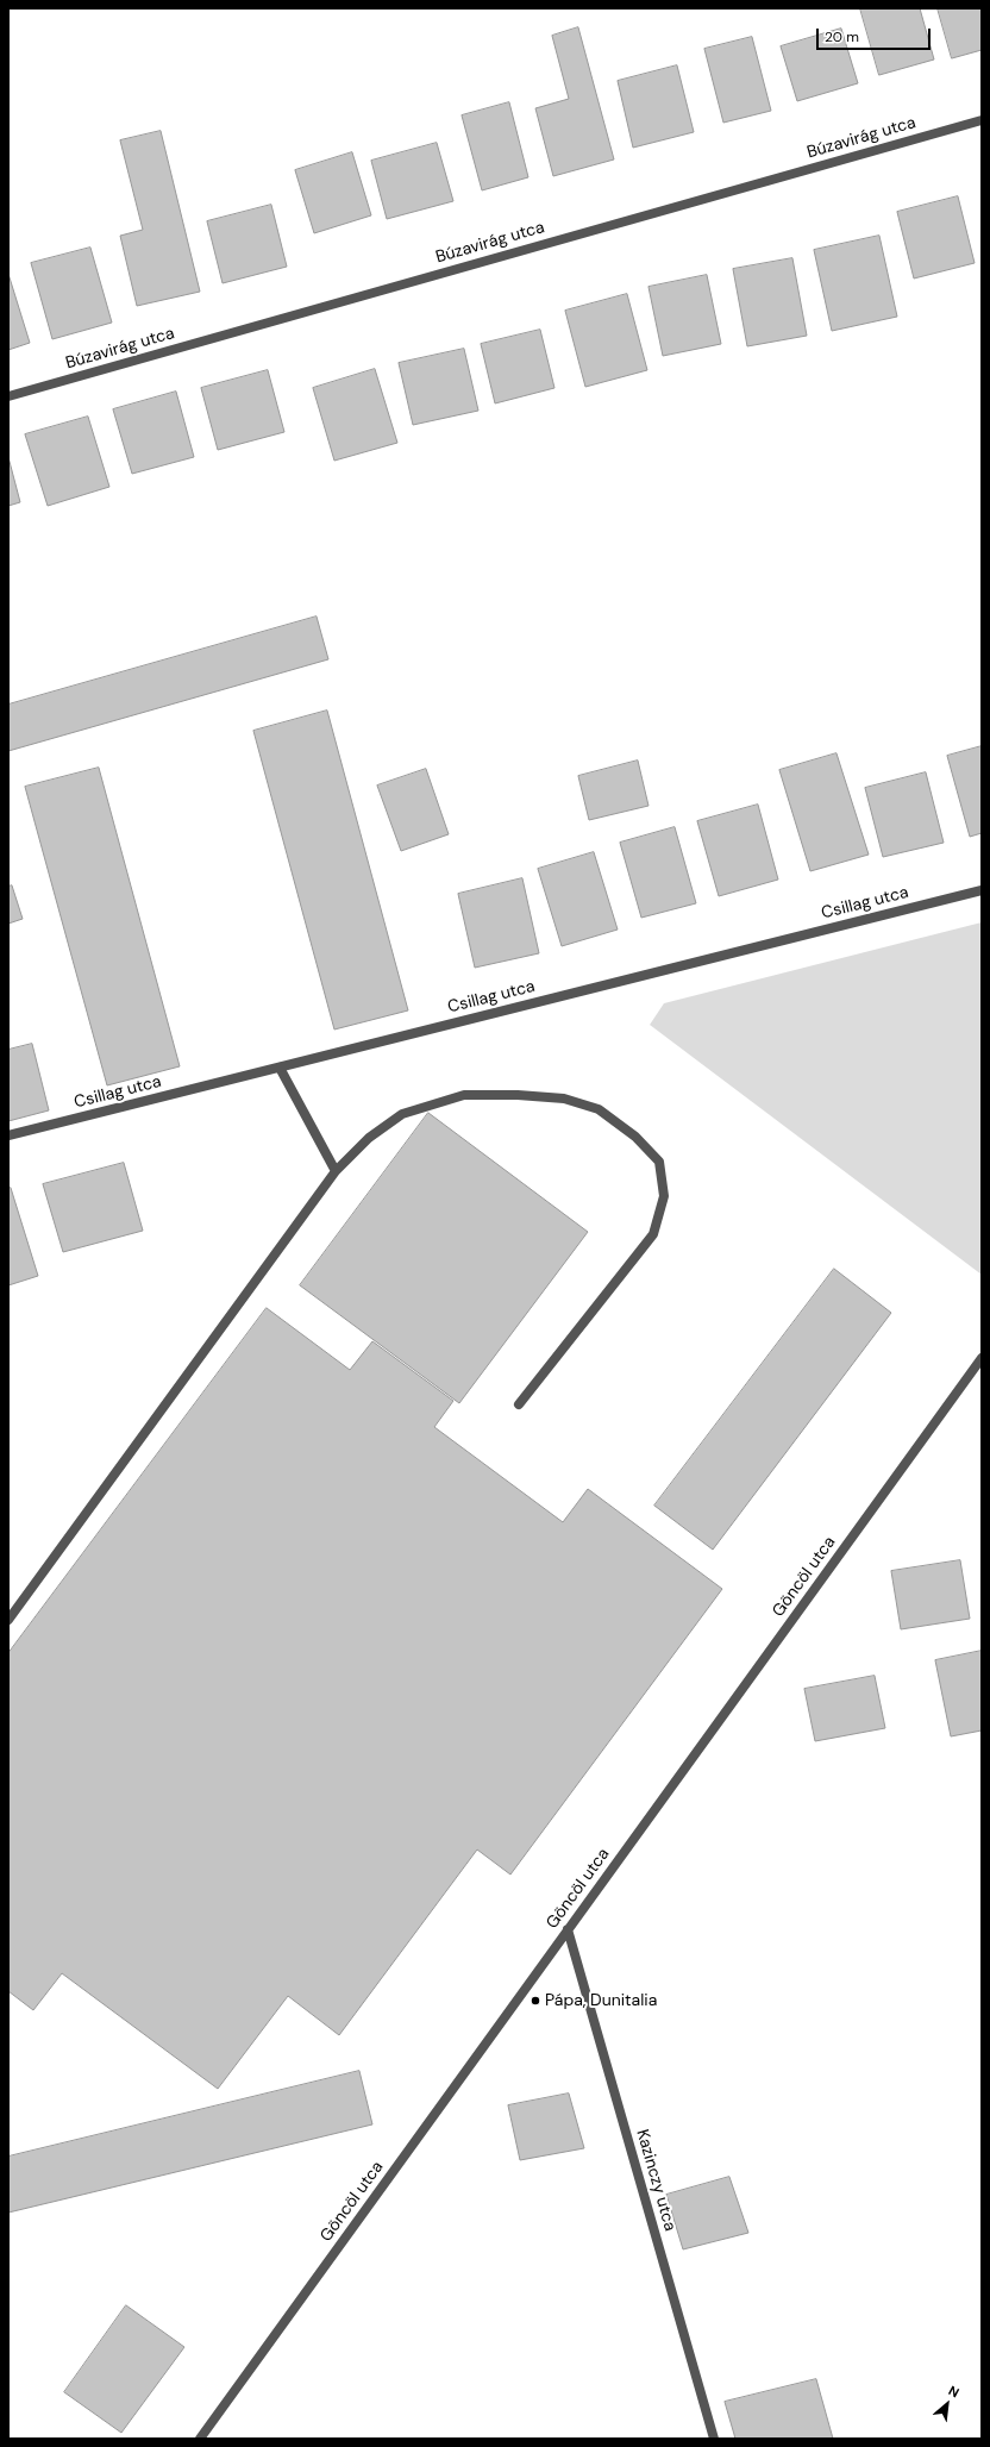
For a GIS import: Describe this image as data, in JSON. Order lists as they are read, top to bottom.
{
  "streets": {
    "street": [
      "Búzavirág utca",
      "Csillag utca",
      "Göncöl utca",
      "Kazinczy utca"
    ]
  },
  "crossings": [
    ["Göncöl utca", "Kazinczy utca"]
  ],
  "places": ["Pápa, Dunitalia"],
  "scale_bar": "20 m",
  "north": "top right"
}
